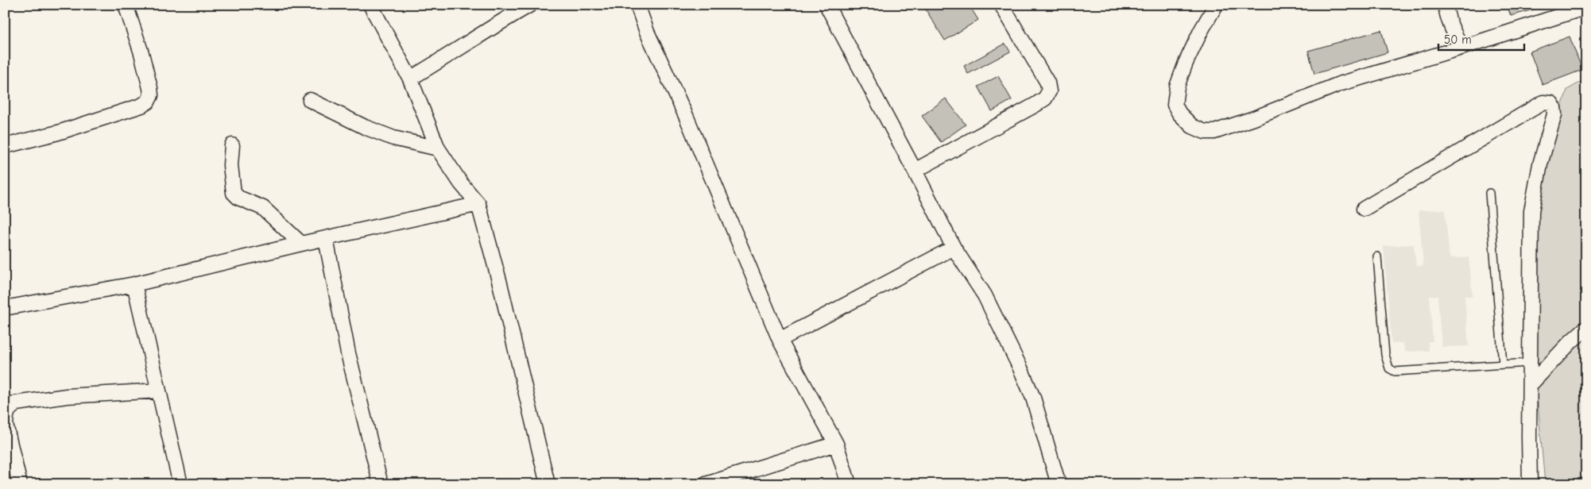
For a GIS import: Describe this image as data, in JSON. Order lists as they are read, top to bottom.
{
  "scale_bar": "50 m"
}
